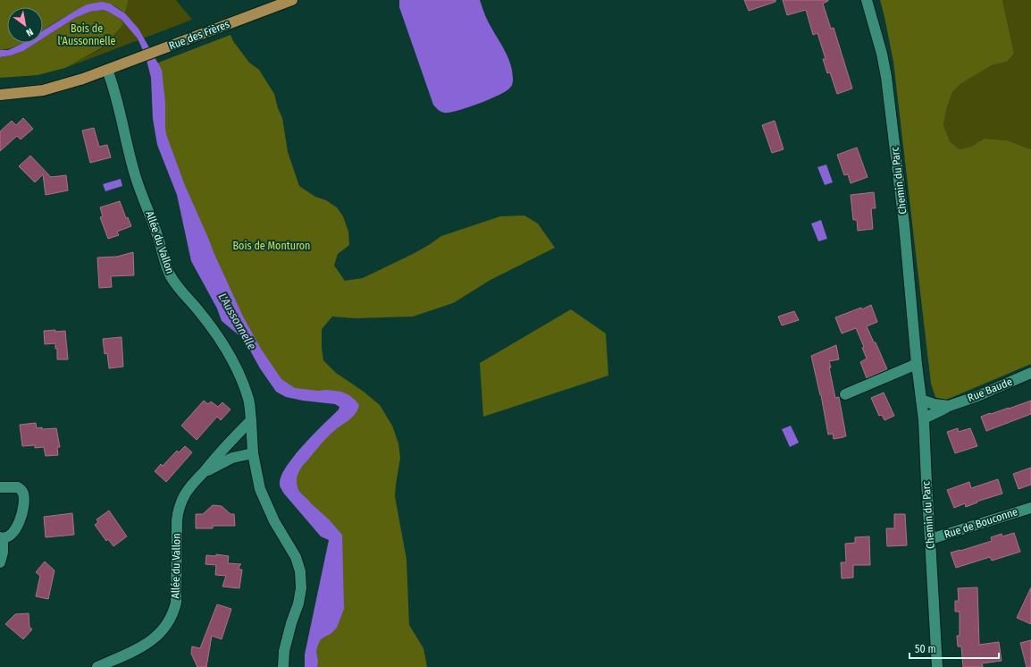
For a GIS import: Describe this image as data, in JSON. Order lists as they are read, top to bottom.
{
  "streets": {
    "main road": ["Rue des Frères"],
    "street": [
      "Chemin du Parc",
      "Allée du Vallon",
      "Rue Baude",
      "Rue de Bouconne"
    ]
  },
  "crossings": [
    ["Rue des Frères", "Allée du Vallon"],
    ["Chemin du Parc", "Rue Baude"],
    ["Chemin du Parc", "Rue de Bouconne"]
  ],
  "water": ["L'Aussonnelle"],
  "parks": ["Bois de l'Aussonnelle", "Bois de Monturon"],
  "scale_bar": "50 m",
  "north": "bottom right"
}
